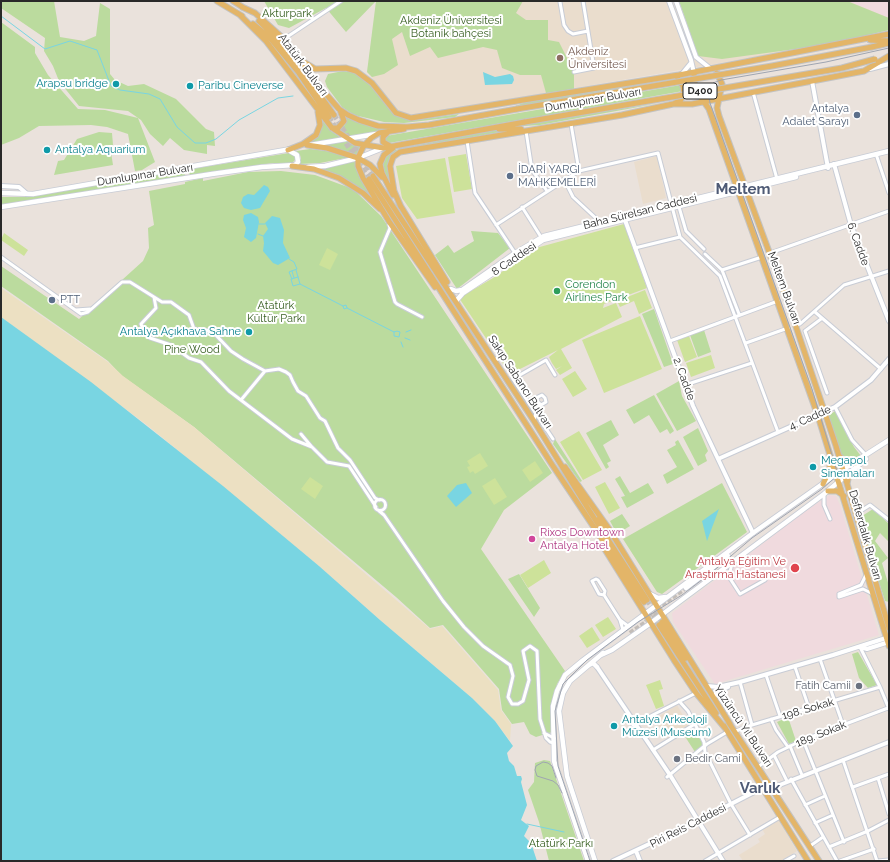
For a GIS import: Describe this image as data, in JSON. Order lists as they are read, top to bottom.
{
  "streets": {
    "main road": [
      "Atatürk Bulvarı",
      "D400",
      "Dumlupınar Bulvarı",
      "Baha Sürelsan Caddesi",
      "8 Caddesi",
      "Meltem Bulvarı",
      "Sakıp Sabancı Bulvarı",
      "Defterdalık Bulvarı",
      "Yüzüncü Yıl Bulvarı"
    ],
    "street": [
      "6. Cadde",
      "2. Cadde",
      "4. Cadde",
      "198. Sokak",
      "189. Sokak",
      "Piri Reis Caddesi"
    ]
  },
  "crossings": [
    ["Atatürk Bulvarı", "Dumlupınar Bulvarı"],
    ["Baha Sürelsan Caddesi", "6. Cadde"],
    ["Baha Sürelsan Caddesi", "8 Caddesi"],
    ["Baha Sürelsan Caddesi", "Meltem Bulvarı"],
    ["Baha Sürelsan Caddesi", "2. Cadde"],
    ["8 Caddesi", "2. Cadde"],
    ["8 Caddesi", "Sakıp Sabancı Bulvarı"],
    ["Meltem Bulvarı", "4. Cadde"],
    ["Meltem Bulvarı", "Defterdalık Bulvarı"],
    ["2. Cadde", "4. Cadde"],
    ["198. Sokak", "Yüzüncü Yıl Bulvarı"],
    ["Yüzüncü Yıl Bulvarı", "189. Sokak"],
    ["Yüzüncü Yıl Bulvarı", "Piri Reis Caddesi"]
  ],
  "districts": ["Meltem", "Varlık"],
  "parks": [
    "Akturpark",
    "Akdeniz Üniversitesi Botanik bahçesi",
    "Atatürk Kültür Parkı",
    "Pine Wood",
    "Atatürk Parkı"
  ],
  "places": [
    "Akdeniz Üniversitesi",
    "Arapsu bridge",
    "Paribu Cineverse",
    "Antalya Adalet Sarayı",
    "Antalya Aquarium",
    "İDARİ YARGI MAHKEMELERİ",
    "Corendon Airlines Park",
    "PTT",
    "Antalya Açıkhava Sahne",
    "Megapol Sinemaları",
    "Rixos Downtown Antalya Hotel",
    "Antalya Eğitim Ve Araştırma Hastanesi",
    "Fatih Camii",
    "Antalya Arkeoloji Müzesi (Museum)",
    "Bedir Cami"
  ]
}
